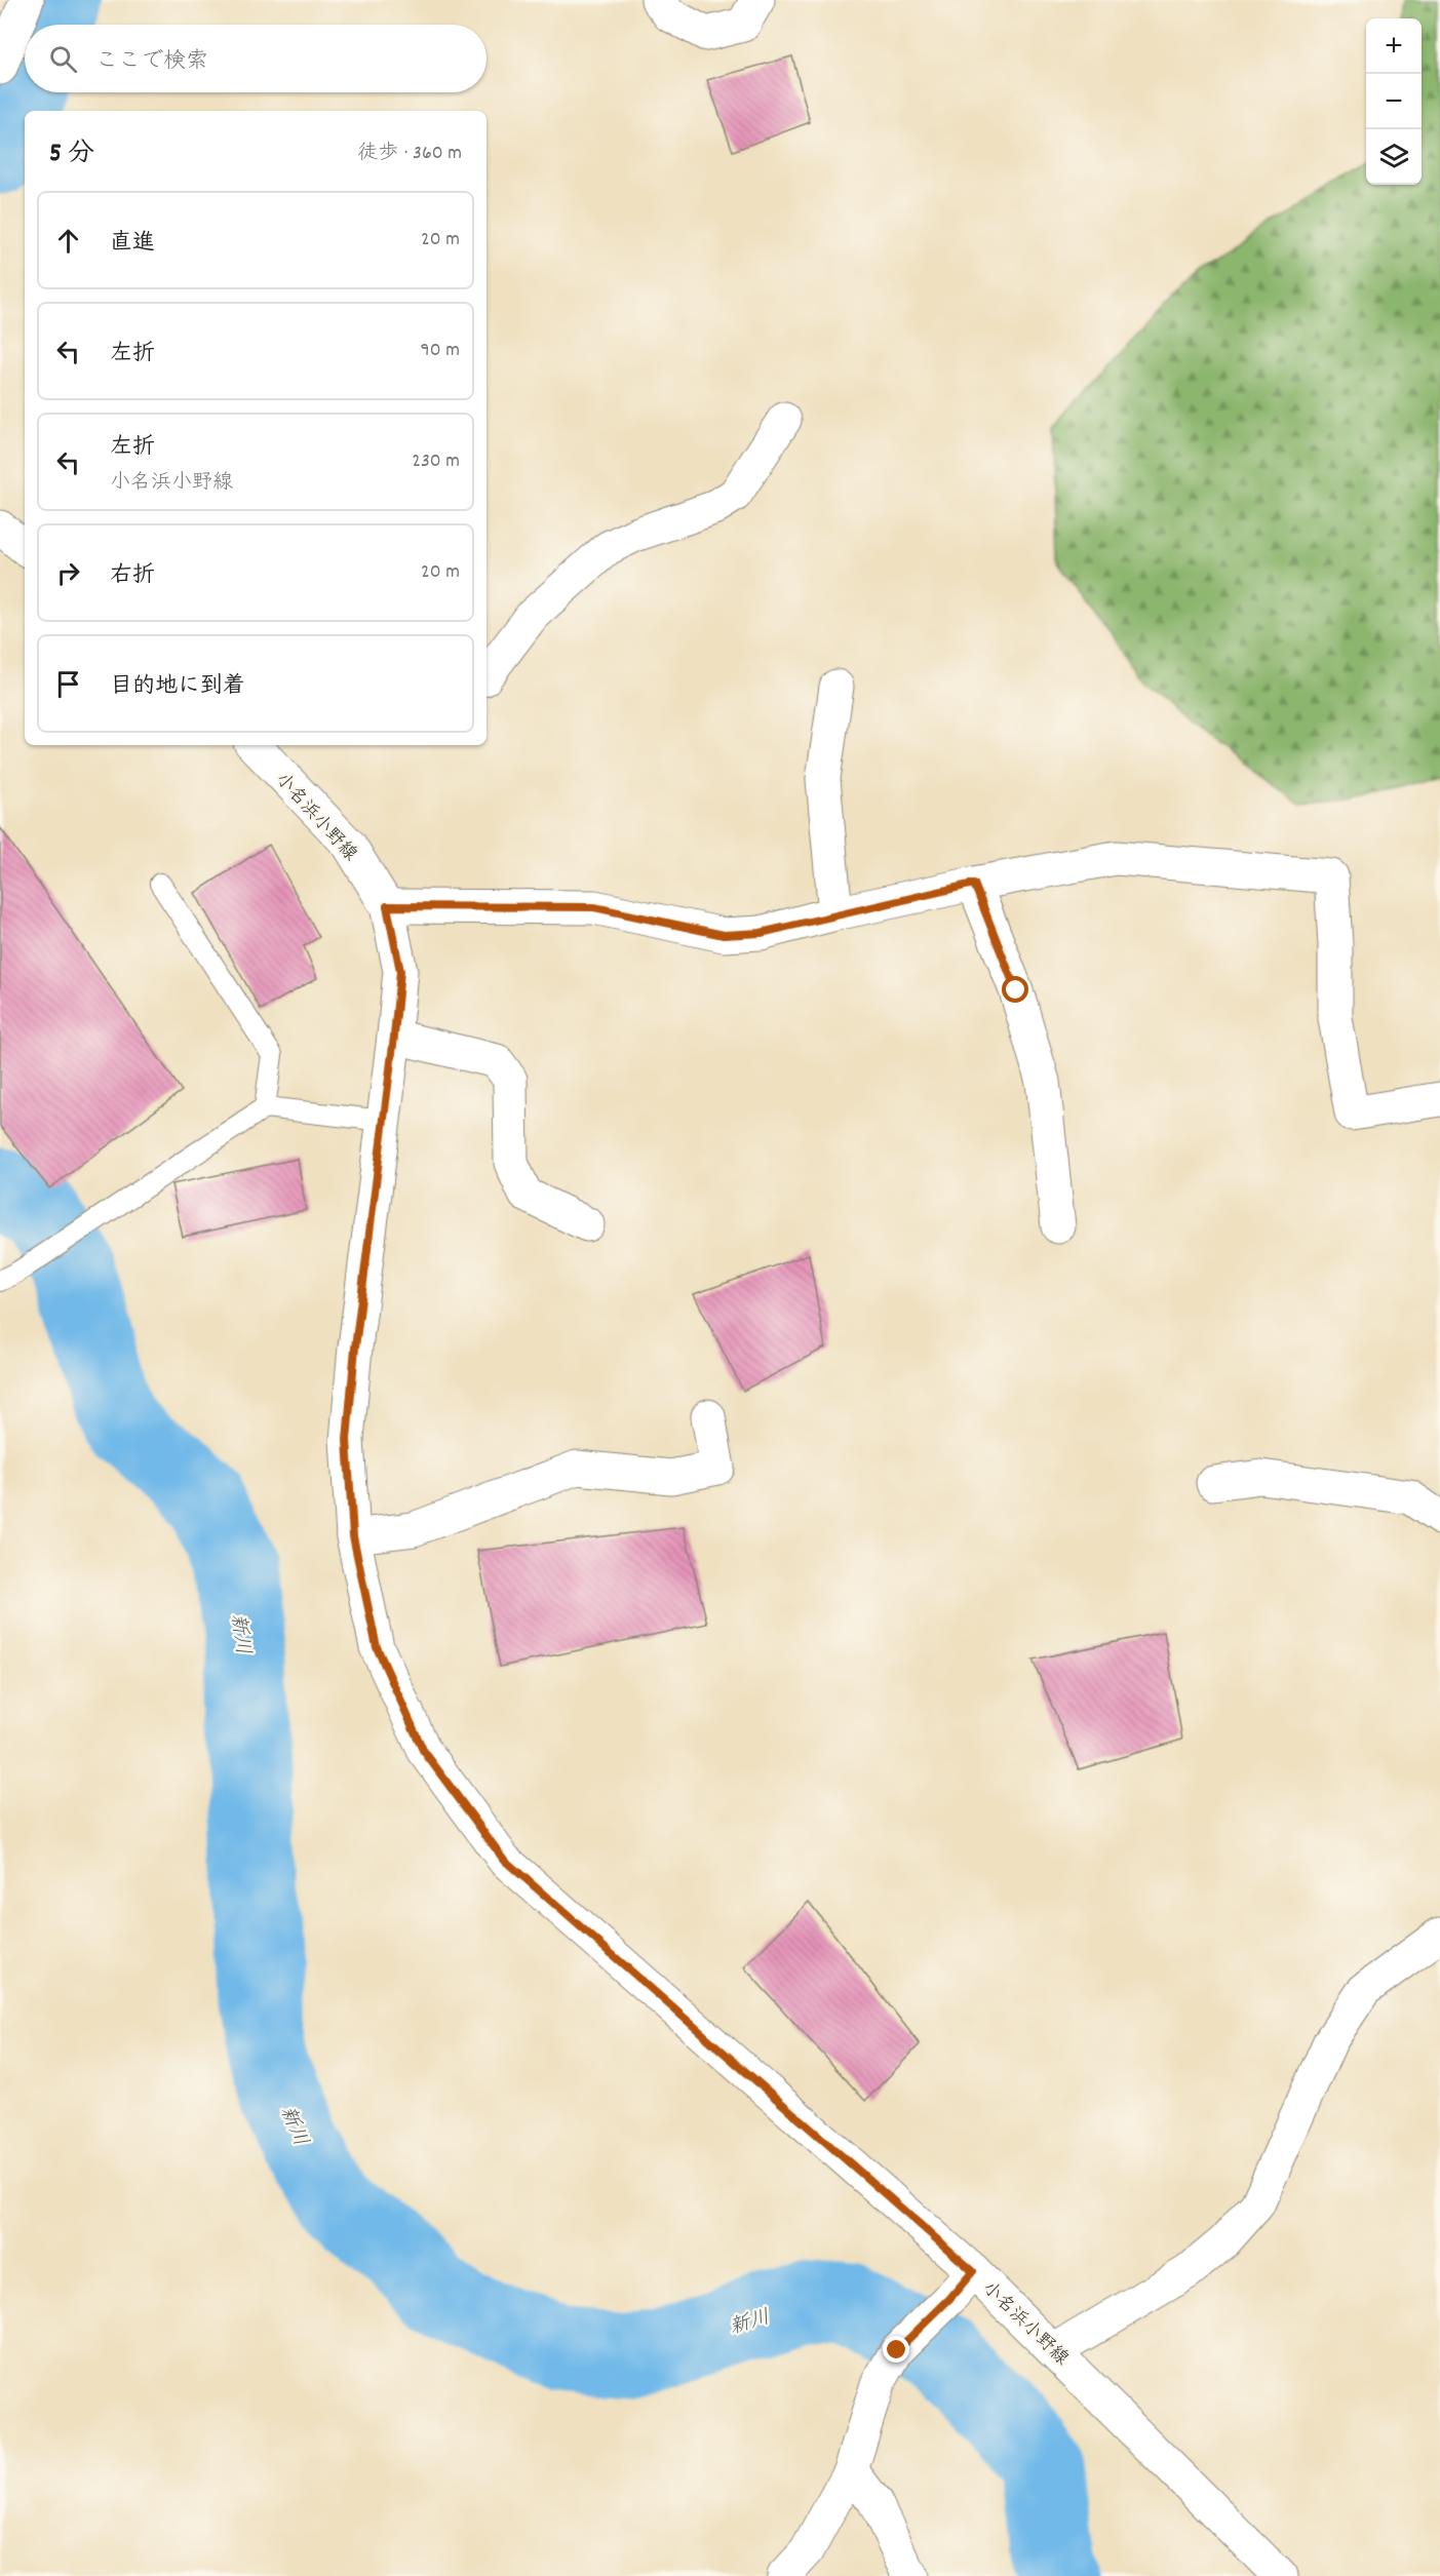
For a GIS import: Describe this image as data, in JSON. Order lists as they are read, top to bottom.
{
  "streets": {
    "street": ["小名浜小野線"]
  },
  "water": ["新川"],
  "page": {
    "map_buttons": ["+", "−"],
    "search": "ここで検索",
    "heading": ["5 分", "徒歩 · 360 m"],
    "list": [
      ["直進", "20 m"],
      ["左折", "90 m"],
      ["左折", "小名浜小野線", "230 m"],
      ["右折", "20 m"],
      "目的地に到着"
    ]
  }
}
